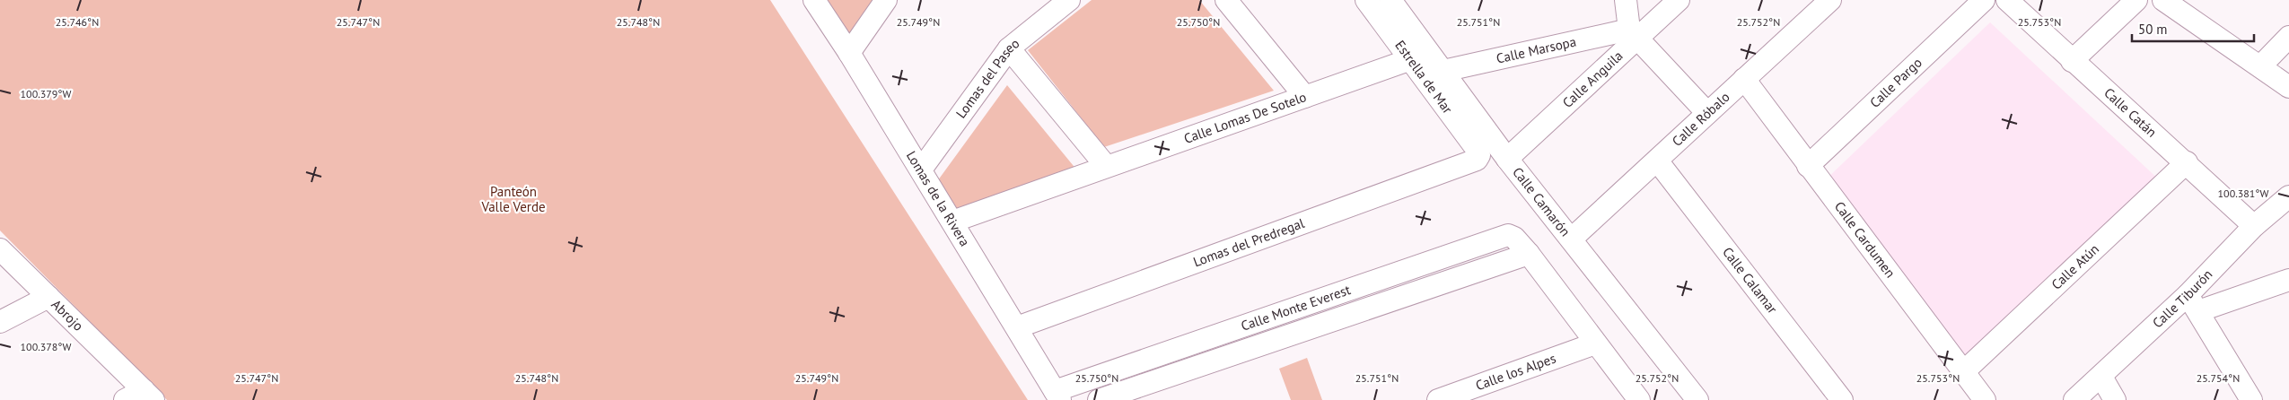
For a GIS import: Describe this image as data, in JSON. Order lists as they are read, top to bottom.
{
  "streets": {
    "street": [
      "Calle Marsopa",
      "Estrella de Mar",
      "Calle Anguila",
      "Lomas del Paseo",
      "Calle Pargo",
      "Calle Catán",
      "Calle Lomas De Sotelo",
      "Calle Róbalo",
      "Lomas de la Rivera",
      "Calle Camarón",
      "Calle Cardumen",
      "Lomas del Predregal",
      "Calle Atún",
      "Calle Calamar",
      "Calle Tiburón",
      "Calle Monte Everest",
      "Abrojo",
      "Calle los Alpes"
    ]
  },
  "crossings": [
    ["Calle Marsopa", "Calle Anguila"],
    ["Calle Marsopa", "Calle Camarón"],
    ["Estrella de Mar", "Calle Lomas De Sotelo"],
    ["Estrella de Mar", "Lomas del Predregal"],
    ["Calle Anguila", "Calle Camarón"],
    ["Lomas del Paseo", "Lomas de la Rivera"],
    ["Calle Pargo", "Calle Cardumen"],
    ["Calle Catán", "Calle Atún"],
    ["Calle Catán", "Calle Tiburón"],
    ["Calle Lomas De Sotelo", "Lomas de la Rivera"],
    ["Calle Róbalo", "Calle Camarón"],
    ["Calle Róbalo", "Calle Cardumen"],
    ["Calle Róbalo", "Calle Calamar"],
    ["Lomas de la Rivera", "Lomas del Predregal"],
    ["Lomas de la Rivera", "Calle Monte Everest"],
    ["Calle Cardumen", "Calle Atún"],
    ["Calle Monte Everest", "Calle los Alpes"]
  ],
  "parks": ["Panteón Valle Verde"],
  "scale_bar": "50 m",
  "coordinates": [
    "25.746°N",
    "25.747°N",
    "25.748°N",
    "25.749°N",
    "25.750°N",
    "25.751°N",
    "25.752°N",
    "25.753°N",
    "100.379°W",
    "100.381°W",
    "100.378°W",
    "25.754°N"
  ]
}
